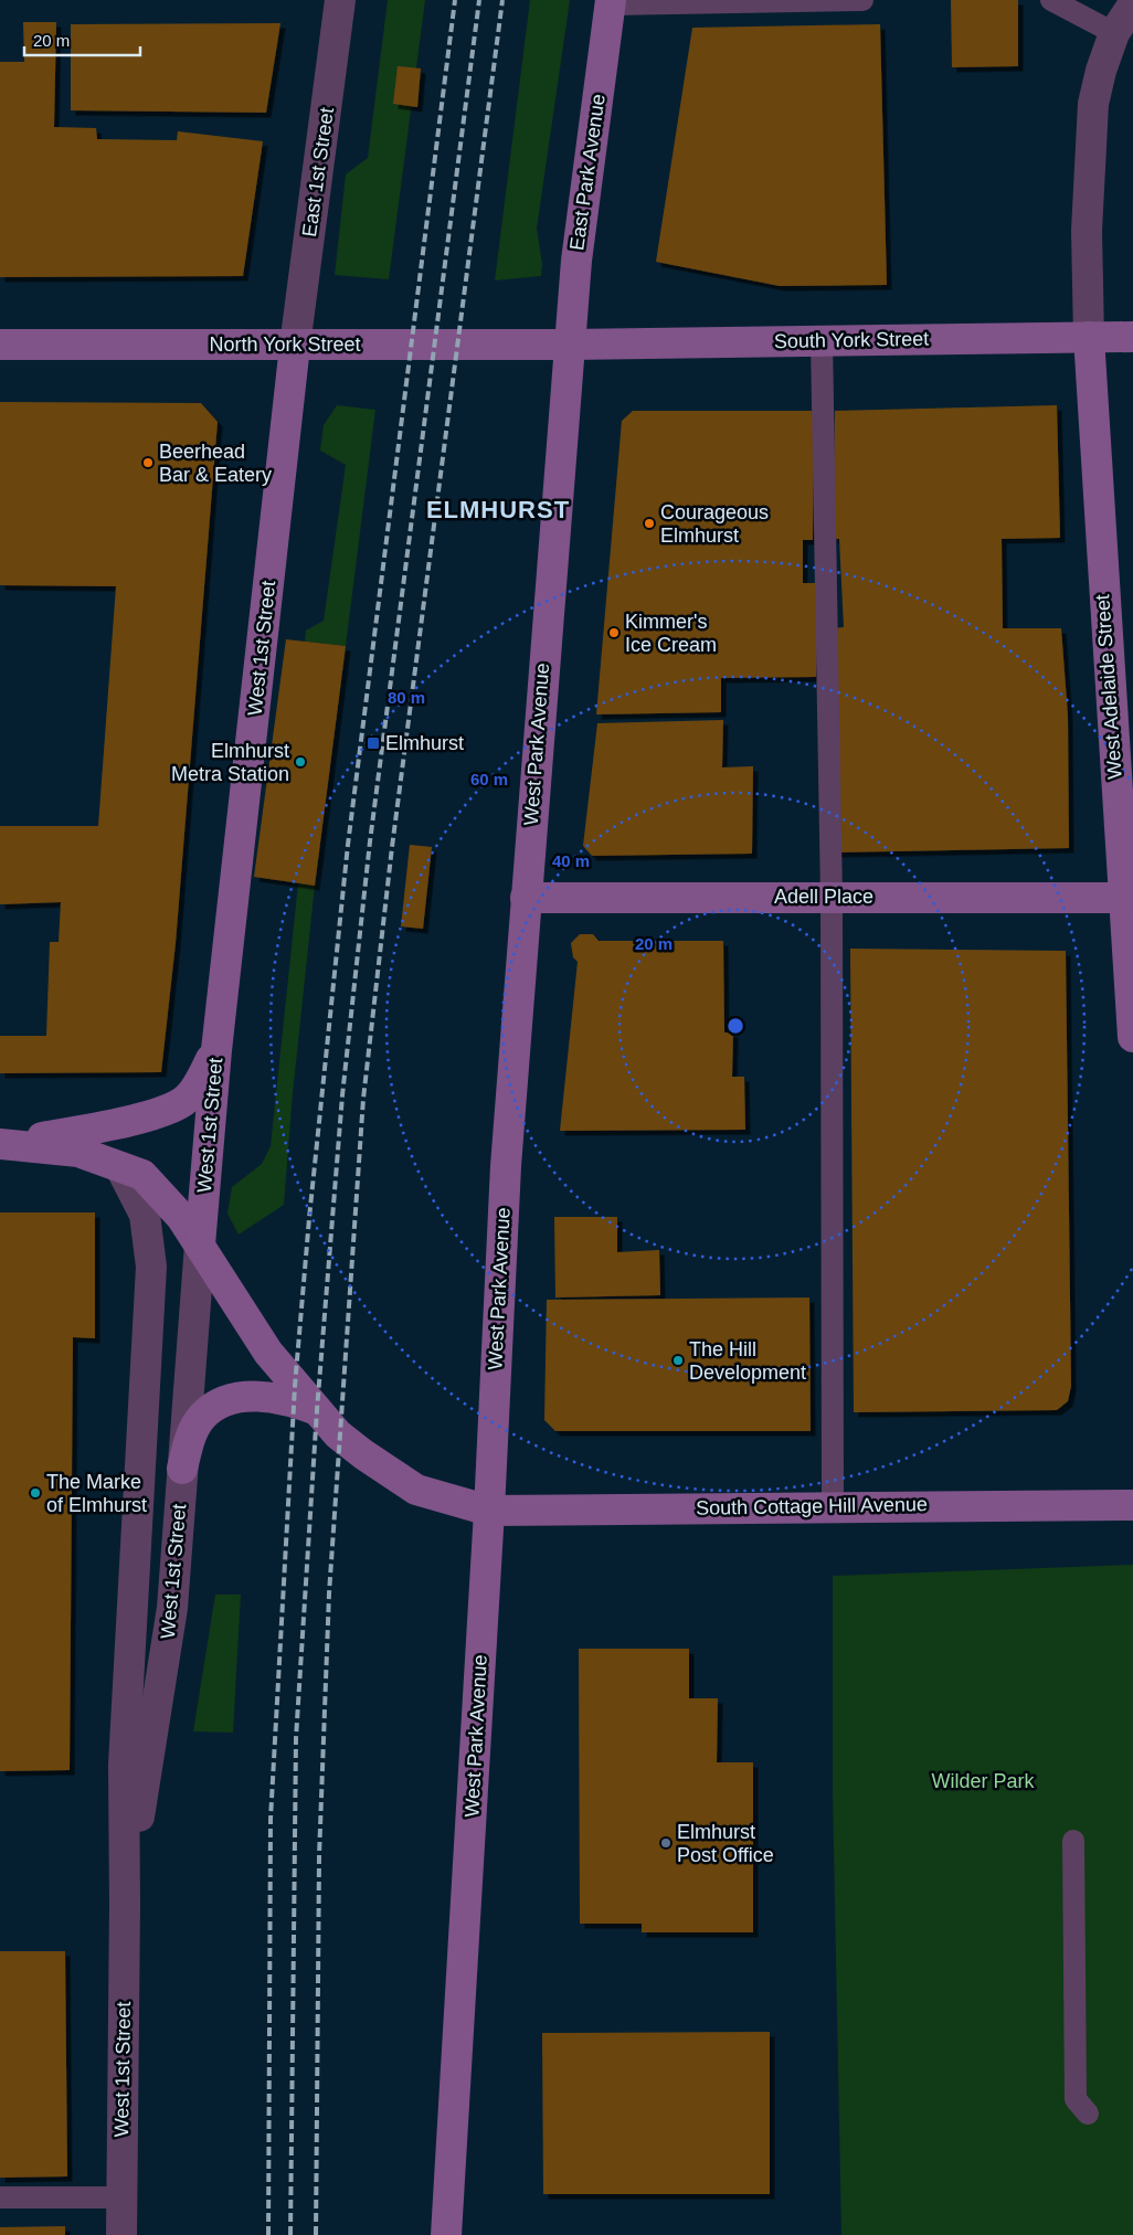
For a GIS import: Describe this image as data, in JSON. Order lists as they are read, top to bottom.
{
  "streets": {
    "street": [
      "East 1st Street",
      "East Park Avenue",
      "South York Street",
      "North York Street",
      "West 1st Street",
      "West Adelaide Street",
      "West Park Avenue",
      "Adell Place",
      "South Cottage Hill Avenue"
    ]
  },
  "crossings": [
    ["East 1st Street", "North York Street"],
    ["East 1st Street", "West 1st Street"],
    ["East Park Avenue", "South York Street"],
    ["East Park Avenue", "North York Street"],
    ["East Park Avenue", "West Park Avenue"],
    ["South York Street", "North York Street"],
    ["South York Street", "West Adelaide Street"],
    ["South York Street", "West Park Avenue"],
    ["North York Street", "West 1st Street"],
    ["North York Street", "West Park Avenue"],
    ["West 1st Street", "South Cottage Hill Avenue"],
    ["West Adelaide Street", "Adell Place"],
    ["West Park Avenue", "Adell Place"],
    ["West Park Avenue", "South Cottage Hill Avenue"]
  ],
  "districts": ["ELMHURST"],
  "parks": ["Wilder Park"],
  "places": {
    "other": [
      "Beerhead Bar & Eatery",
      "Courageous Elmhurst",
      "Kimmer's Ice Cream",
      "Elmhurst Metra Station",
      "The Hill Development",
      "The Marke of Elmhurst",
      "Elmhurst Post Office"
    ],
    "transit": ["Elmhurst"]
  },
  "scale_bar": "20 m",
  "rings": [
    "80 m",
    "60 m",
    "40 m",
    "20 m"
  ]
}
